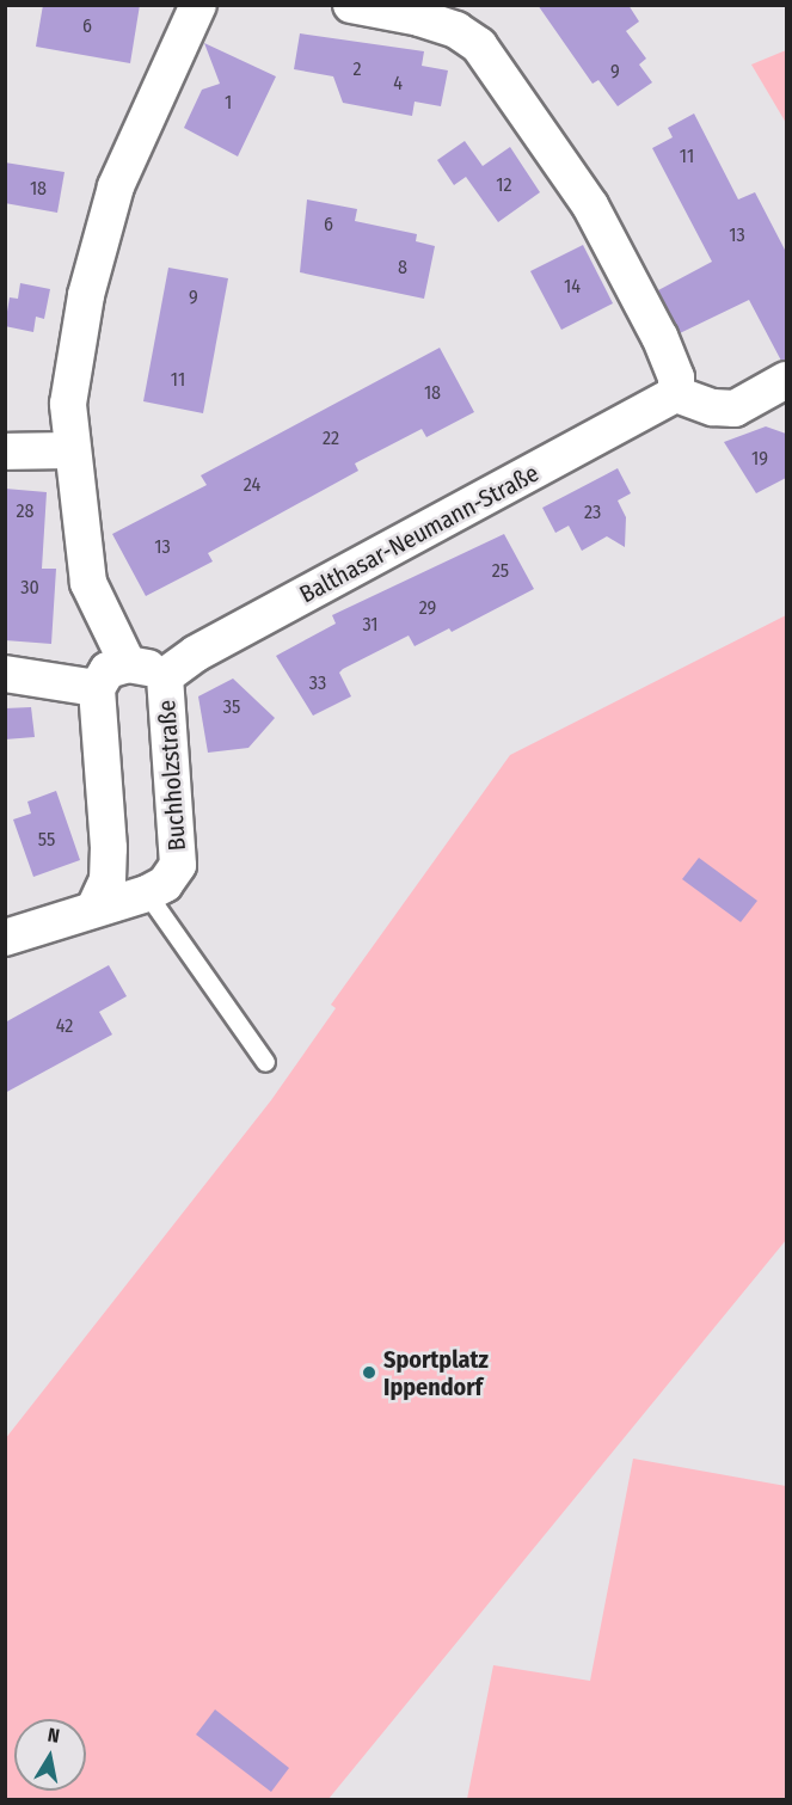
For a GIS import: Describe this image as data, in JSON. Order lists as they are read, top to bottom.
{
  "streets": {
    "street": ["Balthasar-Neumann-Straße", "Buchholzstraße"]
  },
  "crossings": [
    ["Balthasar-Neumann-Straße", "Buchholzstraße"]
  ],
  "places": ["Sportplatz Ippendorf"],
  "house_numbers": [
    "6",
    "2",
    "9",
    "4",
    "1",
    "11",
    "12",
    "18",
    "6",
    "13",
    "8",
    "14",
    "9",
    "11",
    "18",
    "22",
    "19",
    "24",
    "28",
    "23",
    "13",
    "25",
    "30",
    "29",
    "31",
    "33",
    "35",
    "55",
    "42"
  ],
  "north": "top"
}
